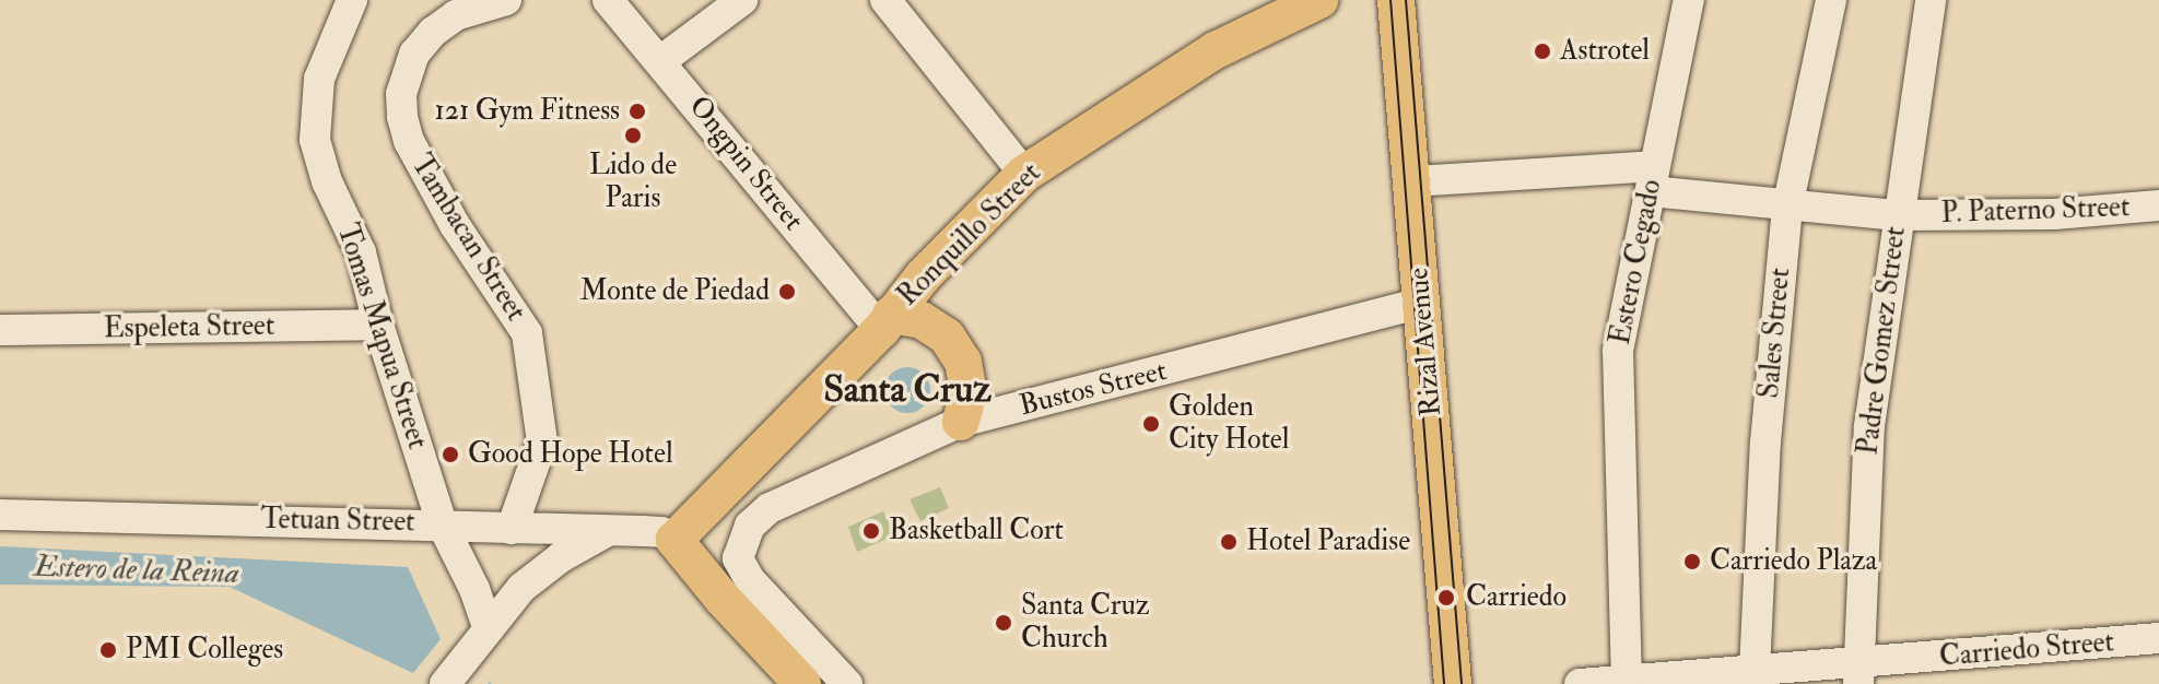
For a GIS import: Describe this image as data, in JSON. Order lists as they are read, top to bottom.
{
  "streets": {
    "main road": ["Ronquillo Street", "Rizal Avenue"],
    "street": [
      "Ongpin Street",
      "P. Paterno Street",
      "Tambacan Street",
      "Estero Cegado",
      "Espeleta Street",
      "Sales Street",
      "Tomas Mapua Street",
      "Padre Gomez Street",
      "Bustos Street",
      "Tetuan Street",
      "Carriedo Street"
    ]
  },
  "crossings": [
    ["Ongpin Street", "Ronquillo Street"],
    ["P. Paterno Street", "Estero Cegado"],
    ["P. Paterno Street", "Sales Street"],
    ["P. Paterno Street", "Padre Gomez Street"],
    ["P. Paterno Street", "Rizal Avenue"],
    ["Ronquillo Street", "Tetuan Street"],
    ["Tambacan Street", "Tetuan Street"],
    ["Estero Cegado", "Carriedo Street"],
    ["Espeleta Street", "Tomas Mapua Street"],
    ["Sales Street", "Carriedo Street"],
    ["Tomas Mapua Street", "Tetuan Street"],
    ["Padre Gomez Street", "Carriedo Street"],
    ["Rizal Avenue", "Bustos Street"]
  ],
  "districts": ["Santa Cruz"],
  "water": ["Estero de la Reina"],
  "places": [
    "Astrotel",
    "121 Gym Fitness",
    "Lido de Paris",
    "Monte de Piedad",
    "Golden City Hotel",
    "Good Hope Hotel",
    "Basketball Cort",
    "Hotel Paradise",
    "Carriedo Plaza",
    "Carriedo",
    "Santa Cruz Church",
    "PMI Colleges"
  ]
}
